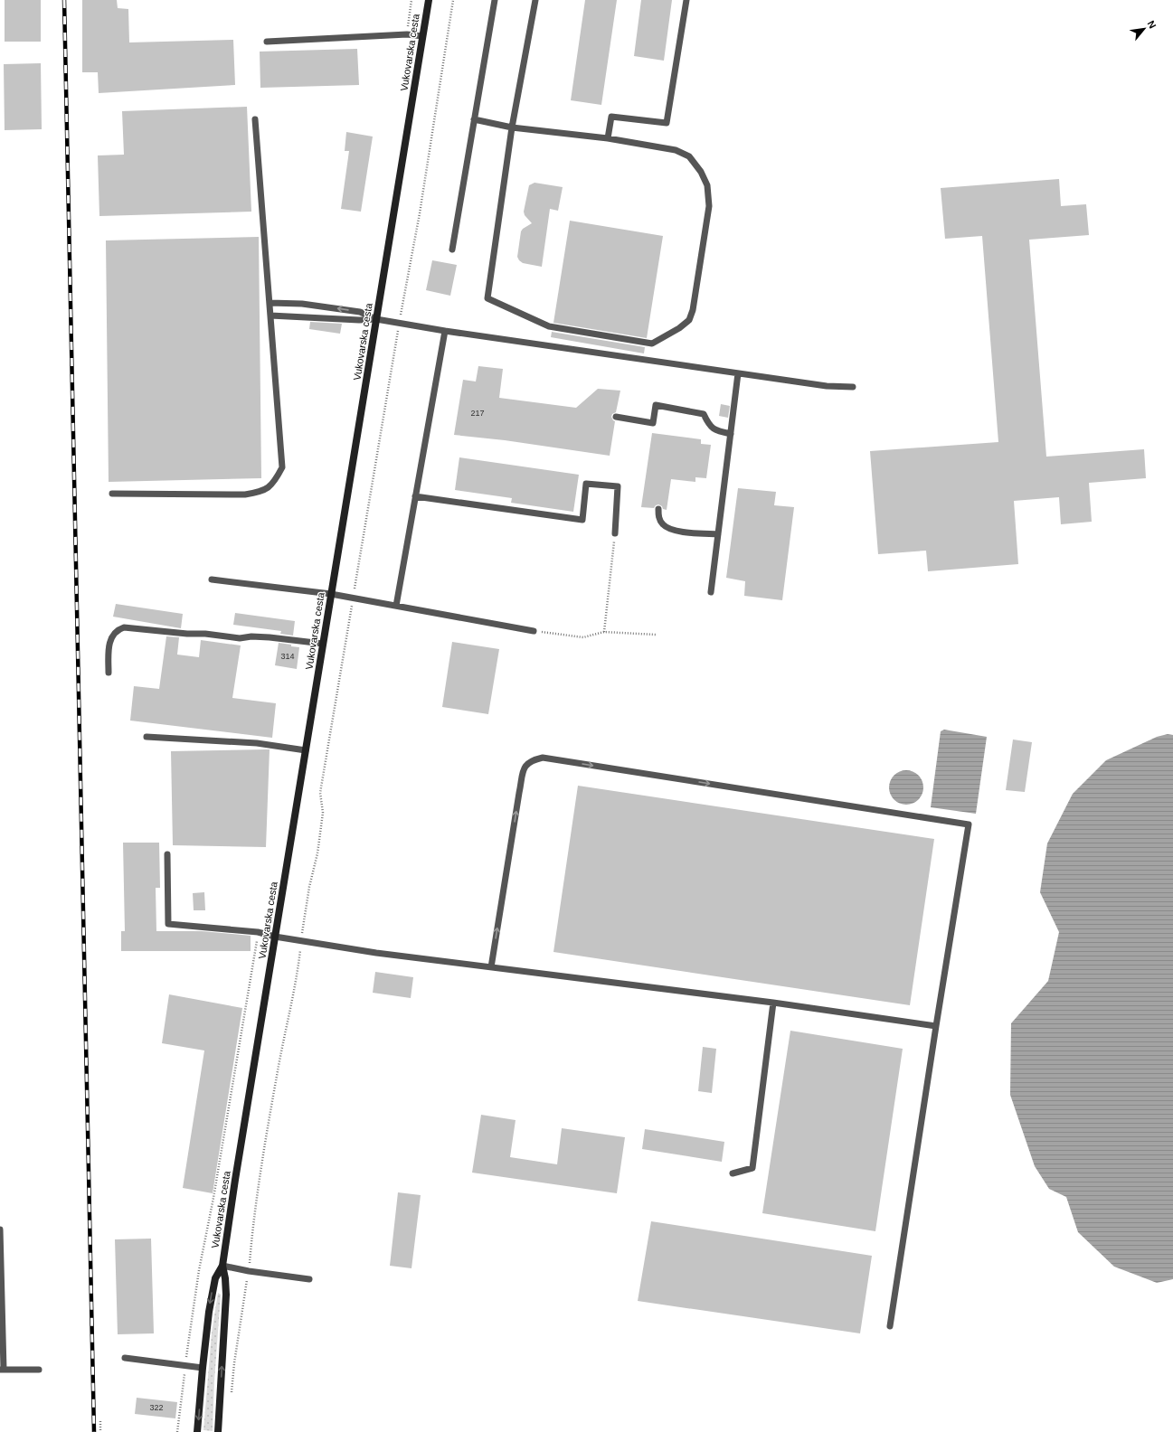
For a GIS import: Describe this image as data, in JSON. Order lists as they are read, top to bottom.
{
  "streets": {
    "main road": ["Vukovarska cesta"]
  },
  "house_numbers": ["217", "314", "322"],
  "north": "top right"
}
